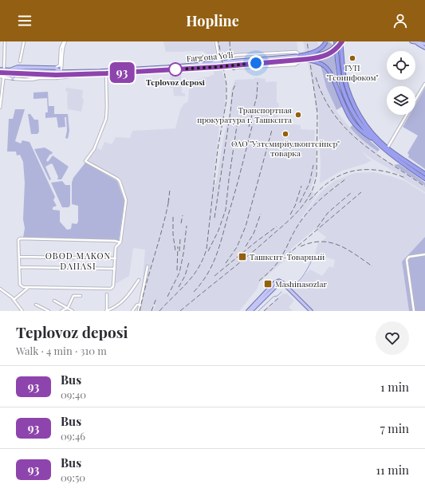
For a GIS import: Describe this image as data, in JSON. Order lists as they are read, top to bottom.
{
  "streets": {
    "main road": ["Farg'ona Yo'li"]
  },
  "districts": ["OBOD MAKON DAHASI"],
  "places": {
    "other": [
      "ГУП \"Геоинфоком\"",
      "Teplovoz deposi",
      "Транспортная прокуратура г. Ташкента",
      "ОАО \"Узтемирйулконтейнер\" товарка"
    ],
    "transit": ["Ташкент-Товарный", "Mashinasozlar"]
  },
  "lines": ["bus line 93"],
  "page": {
    "header": "Hopline",
    "on_map": "93",
    "heading": ["Teplovoz deposi", "Walk · 4 min · 310 m"],
    "list": [
      {
        "mark": "93",
        "name": "Bus",
        "note": "09:40",
        "value": "1 min"
      },
      {
        "mark": "93",
        "name": "Bus",
        "note": "09:46",
        "value": "7 min"
      },
      {
        "mark": "93",
        "name": "Bus",
        "note": "09:50",
        "value": "11 min"
      }
    ]
  }
}
